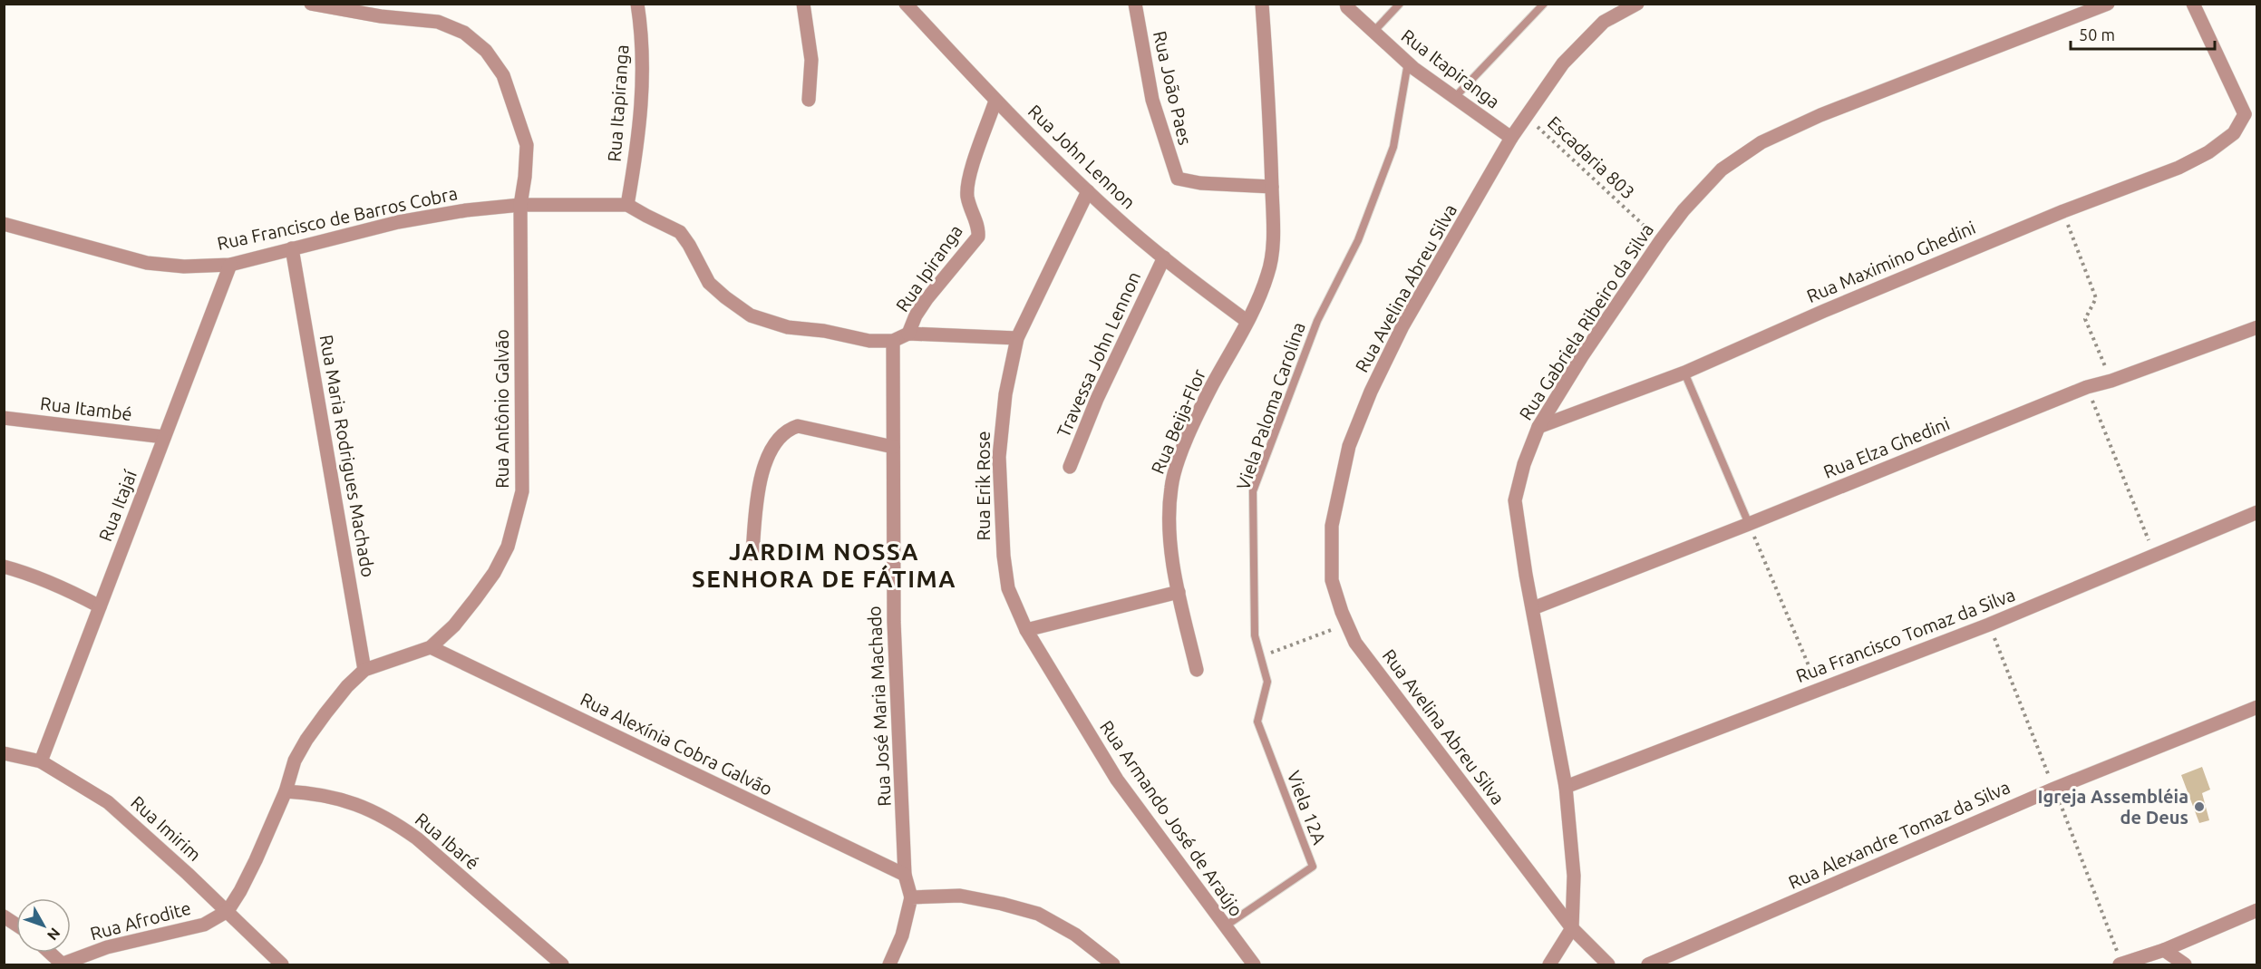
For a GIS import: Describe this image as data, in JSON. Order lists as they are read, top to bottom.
{
  "streets": {
    "street": [
      "Rua Itapiranga",
      "Rua João Paes",
      "Rua John Lennon",
      "Rua Francisco de Barros Cobra",
      "Rua Maximino Ghedini",
      "Rua Ipiranga",
      "Rua Avelina Abreu Silva",
      "Rua Gabriela Ribeiro da Silva",
      "Travessa John Lennon",
      "Rua Itambé",
      "Rua Antônio Galvão",
      "Rua Beija-Flor",
      "Rua Elza Ghedini",
      "Rua Maria Rodrigues Machado",
      "Rua Erik Rose",
      "Rua Itajaí",
      "Rua Francisco Tomaz da Silva",
      "Rua José Maria Machado",
      "Rua Alexínia Cobra Galvão",
      "Rua Armando José de Araújo",
      "Rua Imirim",
      "Rua Alexandre Tomaz da Silva",
      "Rua Ibaré",
      "Rua Afrodite"
    ],
    "lane": ["Viela Paloma Carolina", "Viela 12A"],
    "path": ["Escadaria 803"]
  },
  "crossings": [
    ["Rua Itapiranga", "Rua Avelina Abreu Silva"],
    ["Rua Itapiranga", "Viela Paloma Carolina"],
    ["Rua João Paes", "Rua Beija-Flor"],
    ["Rua John Lennon", "Rua Ipiranga"],
    ["Rua John Lennon", "Travessa John Lennon"],
    ["Rua John Lennon", "Rua Beija-Flor"],
    ["Rua John Lennon", "Rua Erik Rose"],
    ["Escadaria 803", "Rua Avelina Abreu Silva"],
    ["Escadaria 803", "Rua Gabriela Ribeiro da Silva"],
    ["Rua Francisco de Barros Cobra", "Rua Antônio Galvão"],
    ["Rua Francisco de Barros Cobra", "Rua Maria Rodrigues Machado"],
    ["Rua Francisco de Barros Cobra", "Rua Itajaí"],
    ["Rua Maximino Ghedini", "Rua Gabriela Ribeiro da Silva"],
    ["Rua Avelina Abreu Silva", "Rua Gabriela Ribeiro da Silva"],
    ["Rua Gabriela Ribeiro da Silva", "Rua Elza Ghedini"],
    ["Rua Gabriela Ribeiro da Silva", "Rua Francisco Tomaz da Silva"],
    ["Viela Paloma Carolina", "Viela 12A"],
    ["Rua Itambé", "Rua Itajaí"],
    ["Rua Antônio Galvão", "Rua Maria Rodrigues Machado"],
    ["Rua Antônio Galvão", "Rua Alexínia Cobra Galvão"],
    ["Rua Antônio Galvão", "Rua Imirim"],
    ["Rua Antônio Galvão", "Rua Ibaré"],
    ["Rua Antônio Galvão", "Rua Afrodite"],
    ["Rua Erik Rose", "Rua Armando José de Araújo"],
    ["Rua Itajaí", "Rua Imirim"],
    ["Rua José Maria Machado", "Rua Alexínia Cobra Galvão"],
    ["Viela 12A", "Rua Armando José de Araújo"],
    ["Rua Imirim", "Rua Afrodite"]
  ],
  "districts": ["JARDIM NOSSA SENHORA DE FÁTIMA"],
  "places": ["Igreja Assembléia de Deus"],
  "scale_bar": "50 m",
  "north": "bottom right"
}
